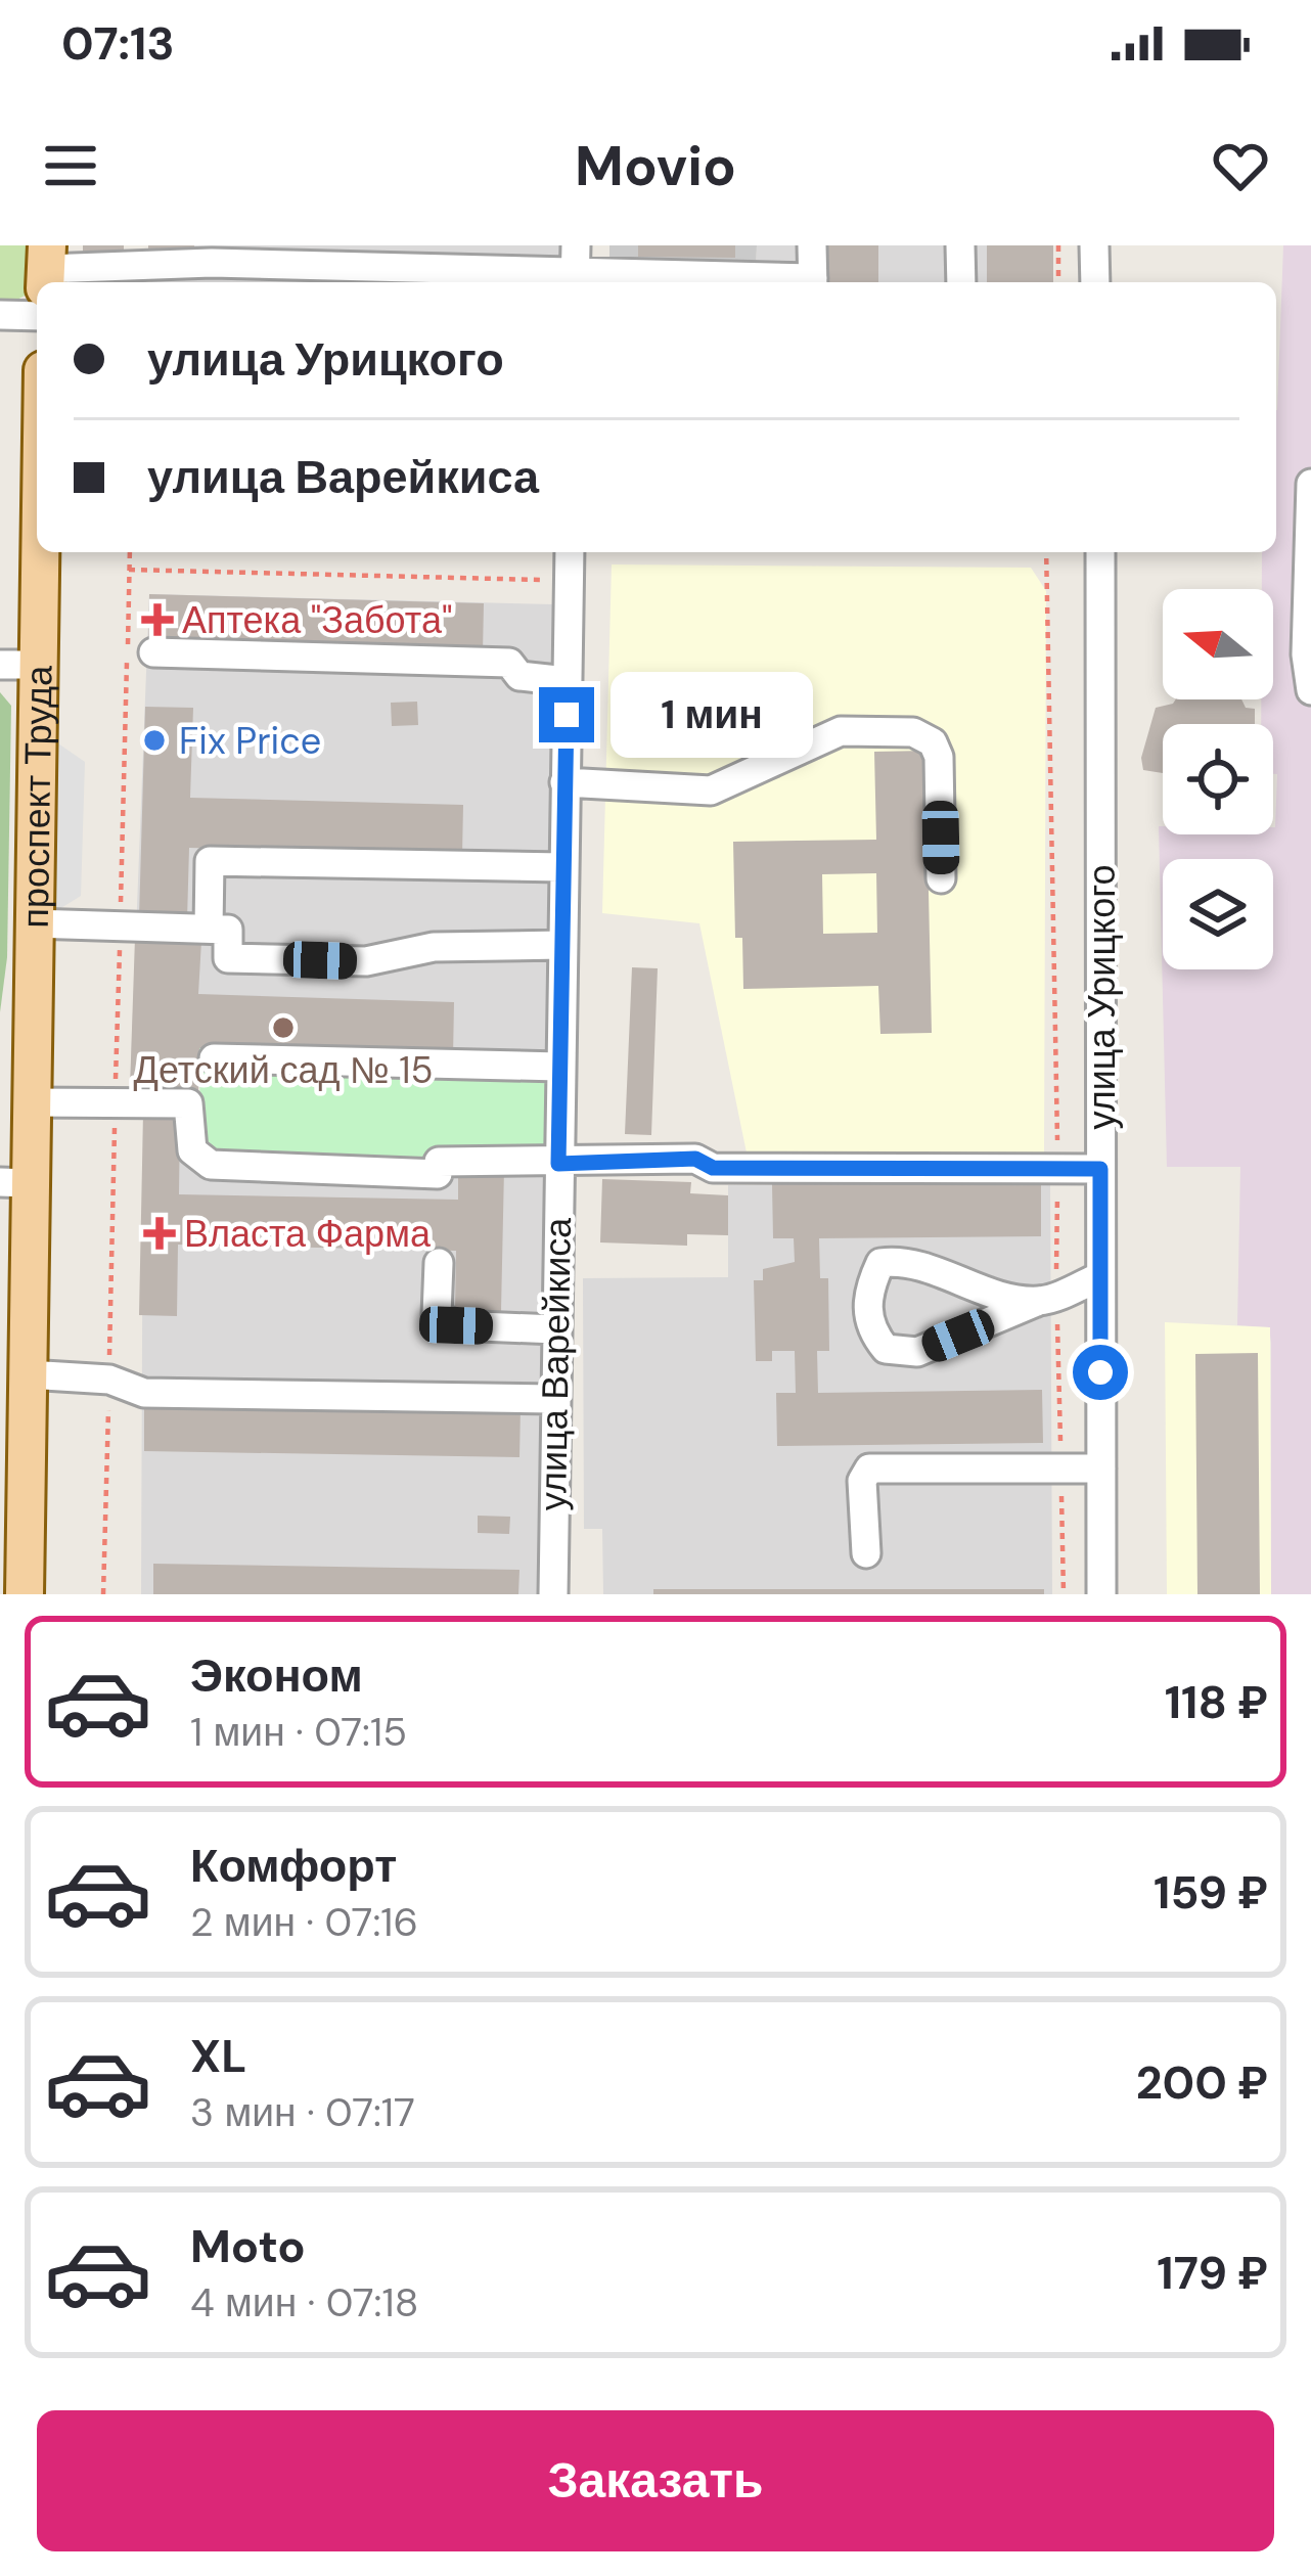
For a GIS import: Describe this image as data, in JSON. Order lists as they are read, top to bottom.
{
  "streets": {
    "main road": ["проспект Труда"],
    "street": ["улица Урицкого", "улица Варейкиса"]
  },
  "places": {
    "health": ["Аптека \"Забота\"", "Власта Фарма"],
    "other": ["Fix Price", "Детский сад № 15"]
  },
  "north": "left",
  "page": {
    "status": "07:13",
    "header": "Movio",
    "banner": ["улица Урицкого", "улица Варейкиса"],
    "bubble": "1 мин",
    "list": [
      {
        "name": "Эконом",
        "note": "1 мин · 07:15",
        "value": "118 ₽"
      },
      {
        "name": "Комфорт",
        "note": "2 мин · 07:16",
        "value": "159 ₽"
      },
      {
        "name": "XL",
        "note": "3 мин · 07:17",
        "value": "200 ₽"
      },
      {
        "name": "Moto",
        "note": "4 мин · 07:18",
        "value": "179 ₽"
      }
    ],
    "buttons": "Заказать"
  }
}
